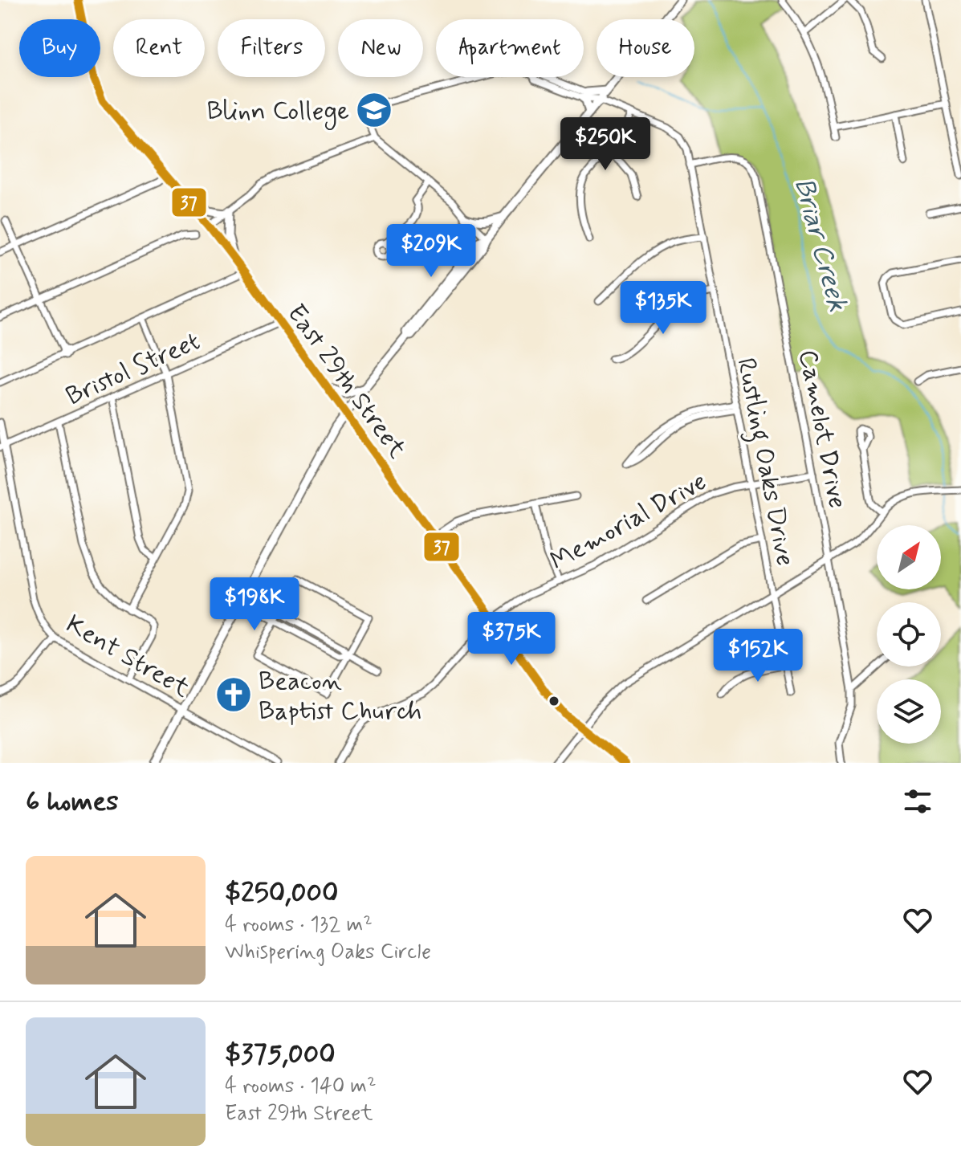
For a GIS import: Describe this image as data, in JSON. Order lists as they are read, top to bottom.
{
  "streets": {
    "main road": ["East 29th Street"],
    "street": [
      "Bristol Street",
      "Camelot Drive",
      "Rustling Oaks Drive",
      "Memorial Drive",
      "Kent Street"
    ]
  },
  "crossings": [
    ["Bristol Street", "East 29th Street"],
    ["Bristol Street", "Kent Street"],
    ["East 29th Street", "Memorial Drive"],
    ["Camelot Drive", "Rustling Oaks Drive"],
    ["Camelot Drive", "Memorial Drive"],
    ["Rustling Oaks Drive", "Memorial Drive"]
  ],
  "water": ["Briar Creek"],
  "places": {
    "school or university": ["Blinn College"],
    "church": ["Beacon Baptist Church"]
  },
  "lines": ["transit line 37"],
  "north": "top right",
  "page": {
    "chip": [
      "Buy",
      "Rent",
      "Filters",
      "New",
      "Apartment",
      "House"
    ],
    "price": [
      "$250K",
      "$209K",
      "$135K",
      "$198K",
      "$375K",
      "$152K"
    ],
    "heading": "6 homes",
    "list": [
      {
        "name": "$250,000",
        "note": "4 rooms · 132 m² · Whispering Oaks Circle"
      },
      {
        "name": "$375,000",
        "note": "4 rooms · 140 m² · East 29th Street"
      }
    ]
  }
}
